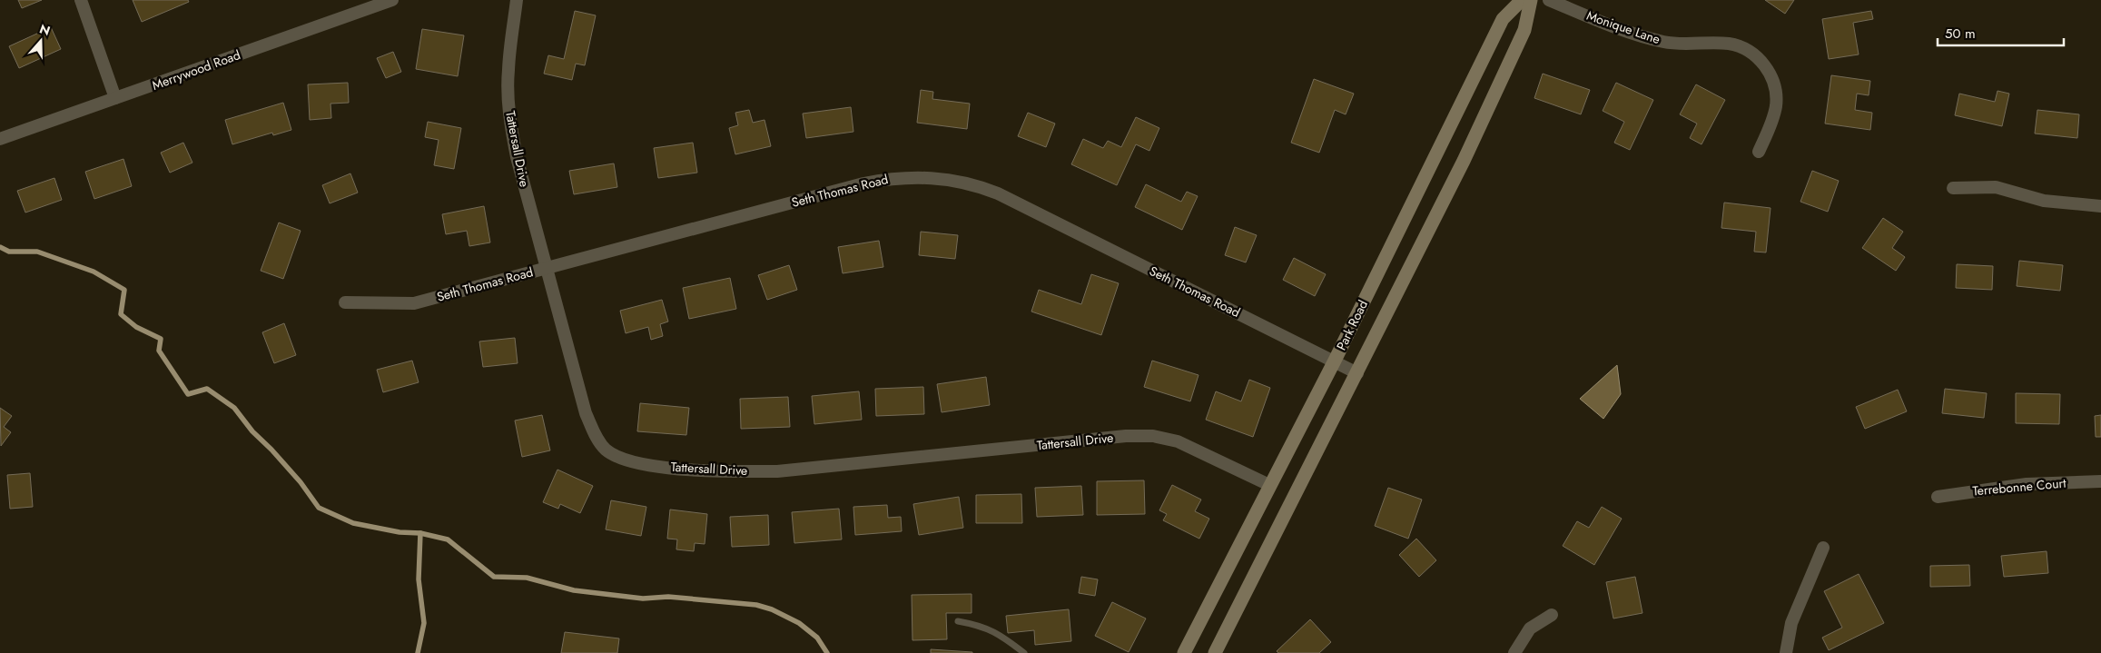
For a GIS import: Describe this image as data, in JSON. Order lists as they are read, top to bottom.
{
  "streets": {
    "main road": ["Park Road"],
    "street": [
      "Monique Lane",
      "Merrywood Road",
      "Tattersall Drive",
      "Seth Thomas Road",
      "Terrebonne Court"
    ]
  },
  "crossings": [
    ["Tattersall Drive", "Seth Thomas Road"],
    ["Tattersall Drive", "Park Road"],
    ["Seth Thomas Road", "Park Road"]
  ],
  "scale_bar": "50 m",
  "north": "top"
}
